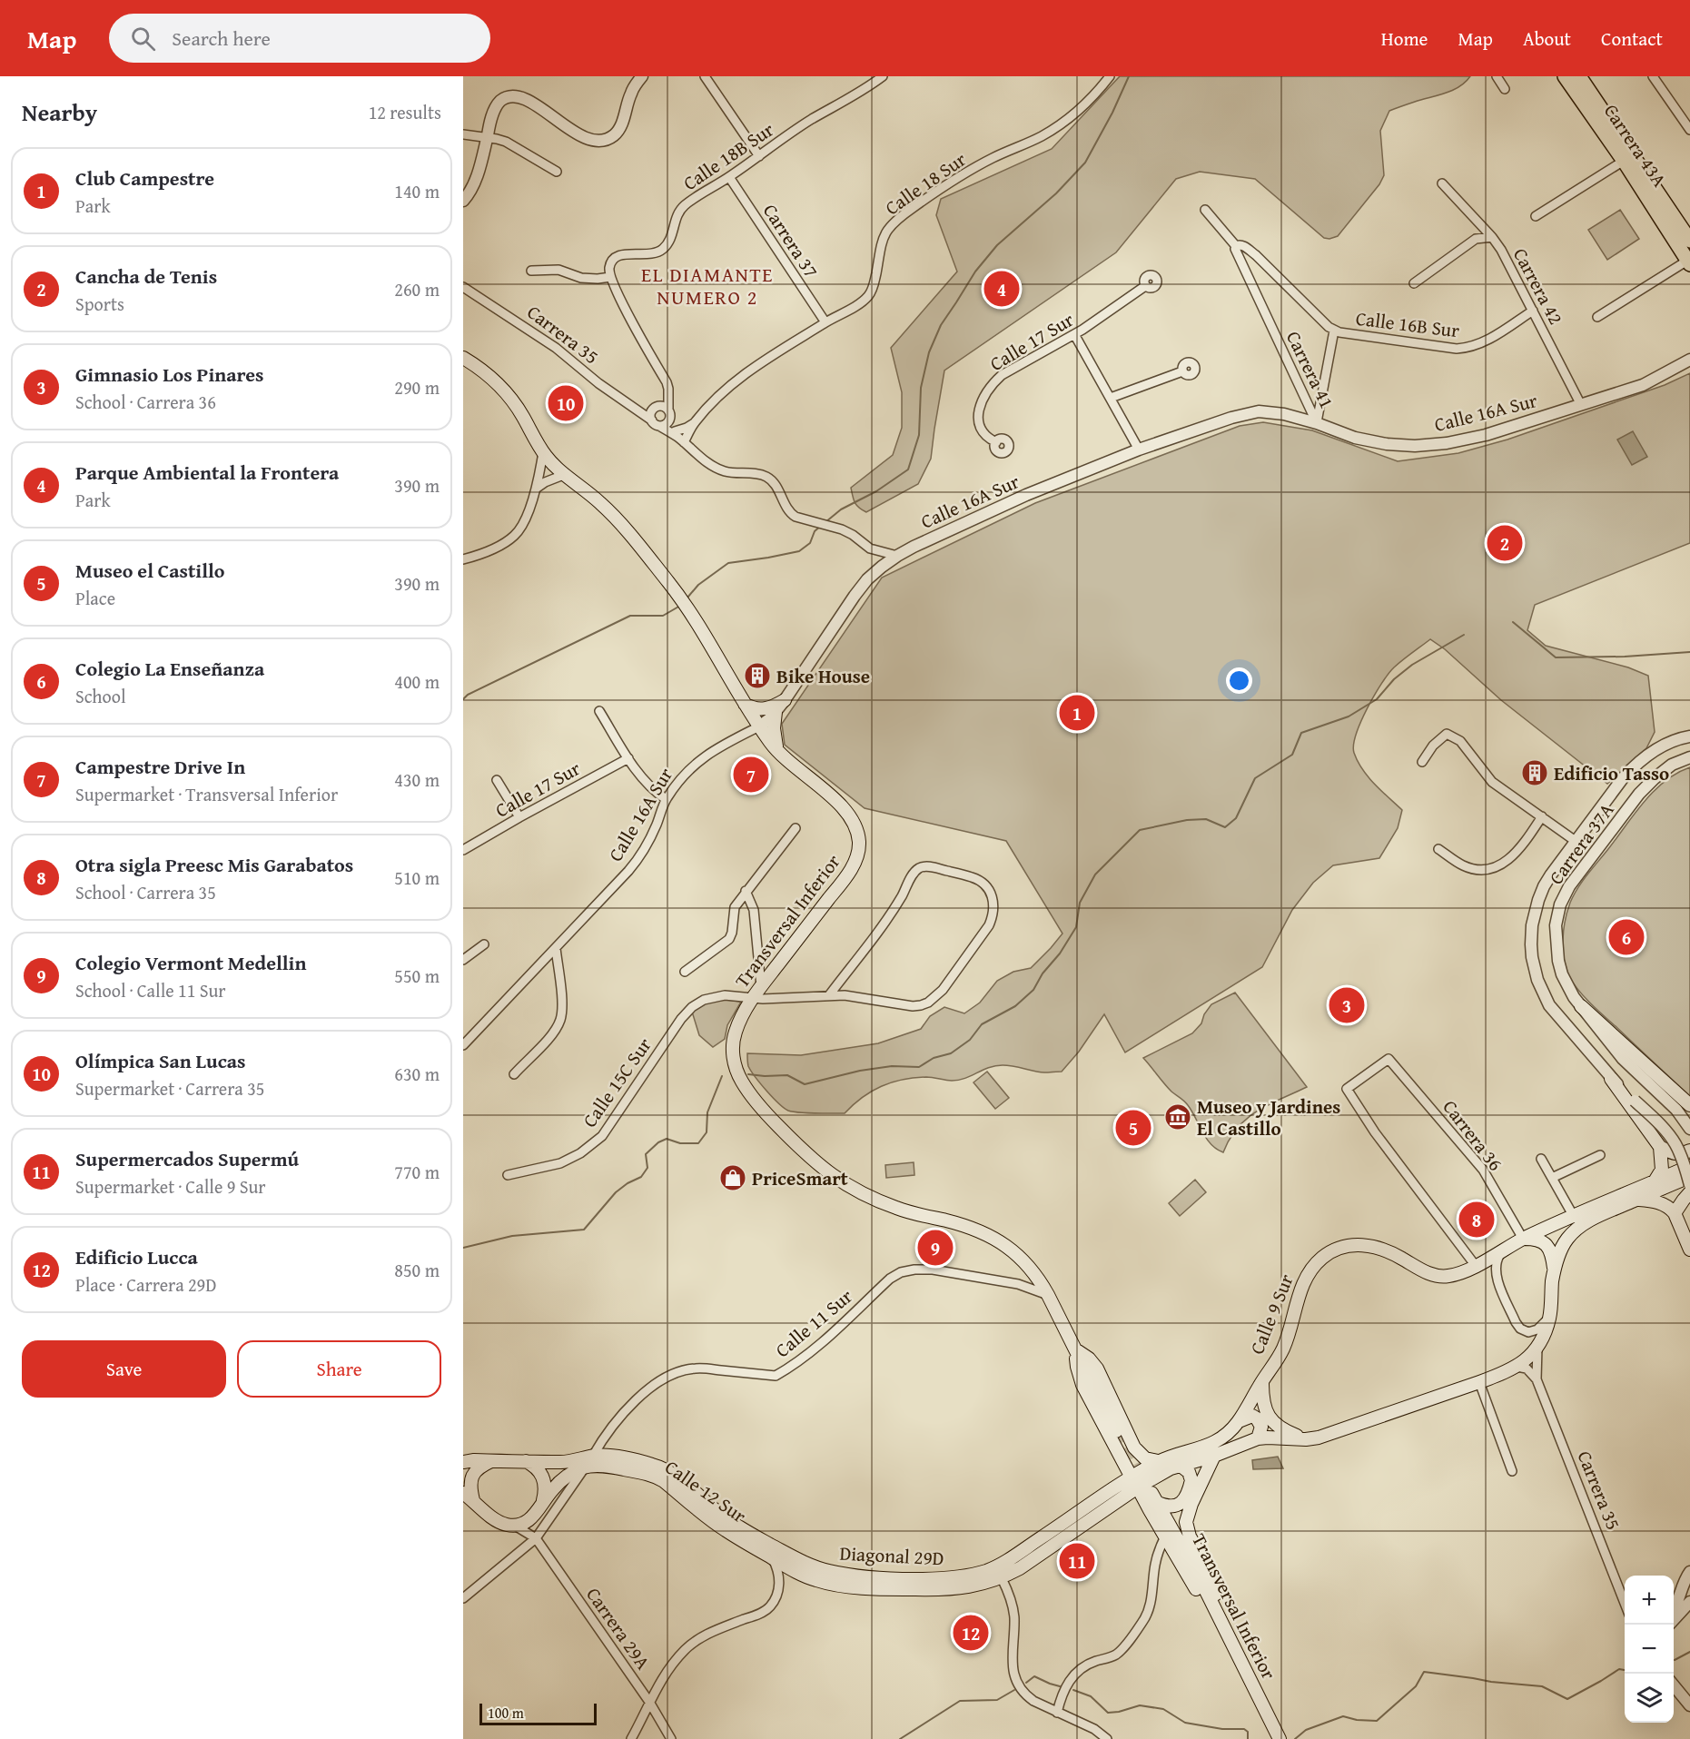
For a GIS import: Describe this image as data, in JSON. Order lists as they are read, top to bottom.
{
  "streets": {
    "main road": [
      "Carrera 43A",
      "Transversal Inferior",
      "Calle 9 Sur",
      "Calle 12 Sur",
      "Diagonal 29D"
    ],
    "street": [
      "Calle 18B Sur",
      "Calle 18 Sur",
      "Carrera 37",
      "Carrera 42",
      "Calle 16B Sur",
      "Carrera 35",
      "Calle 17 Sur",
      "Carrera 41",
      "Calle 16A Sur",
      "Carrera 37A",
      "Calle 15C Sur",
      "Carrera 36",
      "Calle 11 Sur",
      "Carrera 29A"
    ]
  },
  "crossings": [
    ["Calle 18B Sur", "Carrera 37"],
    ["Calle 18 Sur", "Carrera 37"],
    ["Calle 18 Sur", "Carrera 35"],
    ["Carrera 42", "Calle 16B Sur"],
    ["Carrera 42", "Calle 16A Sur"],
    ["Calle 16B Sur", "Carrera 41"],
    ["Carrera 35", "Calle 16A Sur"],
    ["Carrera 35", "Calle 9 Sur"],
    ["Carrera 41", "Calle 16A Sur"],
    ["Calle 16A Sur", "Transversal Inferior"],
    ["Transversal Inferior", "Calle 15C Sur"],
    ["Transversal Inferior", "Calle 9 Sur"],
    ["Transversal Inferior", "Calle 11 Sur"],
    ["Carrera 36", "Calle 9 Sur"],
    ["Calle 9 Sur", "Diagonal 29D"],
    ["Calle 11 Sur", "Calle 12 Sur"],
    ["Calle 12 Sur", "Diagonal 29D"],
    ["Calle 12 Sur", "Carrera 29A"]
  ],
  "districts": ["EL DIAMANTE NUMERO 2"],
  "places": {
    "building": ["Bike House", "Edificio Tasso"],
    "museum": ["Museo y Jardines El Castillo"],
    "shop": ["PriceSmart"]
  },
  "scale_bar": "100 m",
  "page": {
    "header": "Map",
    "search": "Search here",
    "nav": [
      "Home",
      "Map",
      "About",
      "Contact"
    ],
    "heading": ["Nearby", "12 results"],
    "list": [
      {
        "mark": "1",
        "name": "Club Campestre",
        "note": "Park",
        "value": "140 m"
      },
      {
        "mark": "2",
        "name": "Cancha de Tenis",
        "note": "Sports",
        "value": "260 m"
      },
      {
        "mark": "3",
        "name": "Gimnasio Los Pinares",
        "note": "School · Carrera 36",
        "value": "290 m"
      },
      {
        "mark": "4",
        "name": "Parque Ambiental la Frontera",
        "note": "Park",
        "value": "390 m"
      },
      {
        "mark": "5",
        "name": "Museo el Castillo",
        "note": "Place",
        "value": "390 m"
      },
      {
        "mark": "6",
        "name": "Colegio La Enseñanza",
        "note": "School",
        "value": "400 m"
      },
      {
        "mark": "7",
        "name": "Campestre Drive In",
        "note": "Supermarket · Transversal Inferior",
        "value": "430 m"
      },
      {
        "mark": "8",
        "name": "Otra sigla Preesc Mis Garabatos",
        "note": "School · Carrera 35",
        "value": "510 m"
      },
      {
        "mark": "9",
        "name": "Colegio Vermont Medellin",
        "note": "School · Calle 11 Sur",
        "value": "550 m"
      },
      {
        "mark": "10",
        "name": "Olímpica San Lucas",
        "note": "Supermarket · Carrera 35",
        "value": "630 m"
      },
      {
        "mark": "11",
        "name": "Supermercados Supermú",
        "note": "Supermarket · Calle 9 Sur",
        "value": "770 m"
      },
      {
        "mark": "12",
        "name": "Edificio Lucca",
        "note": "Place · Carrera 29D",
        "value": "850 m"
      }
    ],
    "pins": [
      "4",
      "10",
      "2",
      "1",
      "7",
      "6",
      "3",
      "5",
      "8",
      "9",
      "11",
      "12"
    ],
    "buttons": ["Save", "Share"],
    "map_buttons": ["+", "−"],
    "scale": "100 m"
  }
}
